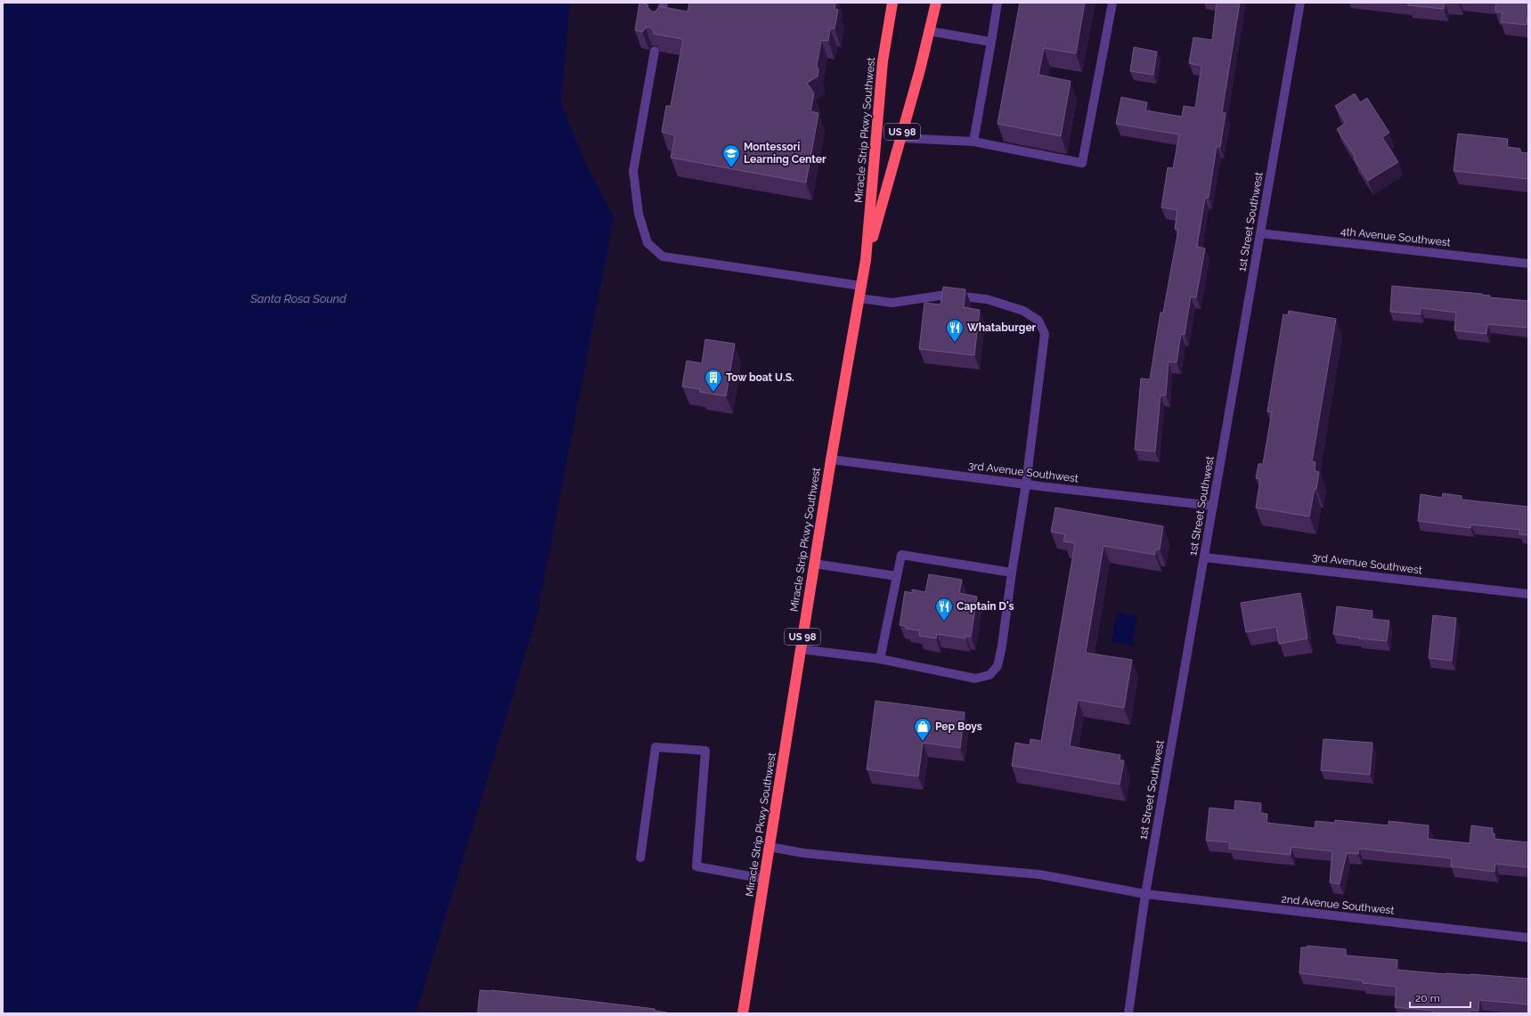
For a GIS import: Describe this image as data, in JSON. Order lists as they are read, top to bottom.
{
  "streets": {
    "highway": ["Miracle Strip Pkwy Southwest", "US 98"],
    "street": [
      "1st Street Southwest",
      "4th Avenue Southwest",
      "3rd Avenue Southwest",
      "2nd Avenue Southwest"
    ]
  },
  "crossings": [
    ["Miracle Strip Pkwy Southwest", "3rd Avenue Southwest"],
    ["Miracle Strip Pkwy Southwest", "2nd Avenue Southwest"],
    ["1st Street Southwest", "4th Avenue Southwest"],
    ["1st Street Southwest", "3rd Avenue Southwest"],
    ["1st Street Southwest", "2nd Avenue Southwest"]
  ],
  "water": ["Santa Rosa Sound"],
  "places": {
    "school or university": ["Montessori Learning Center"],
    "restaurant": ["Whataburger", "Captain D's"],
    "building": ["Tow boat U.S."],
    "shop": ["Pep Boys"]
  },
  "scale_bar": "20 m"
}
